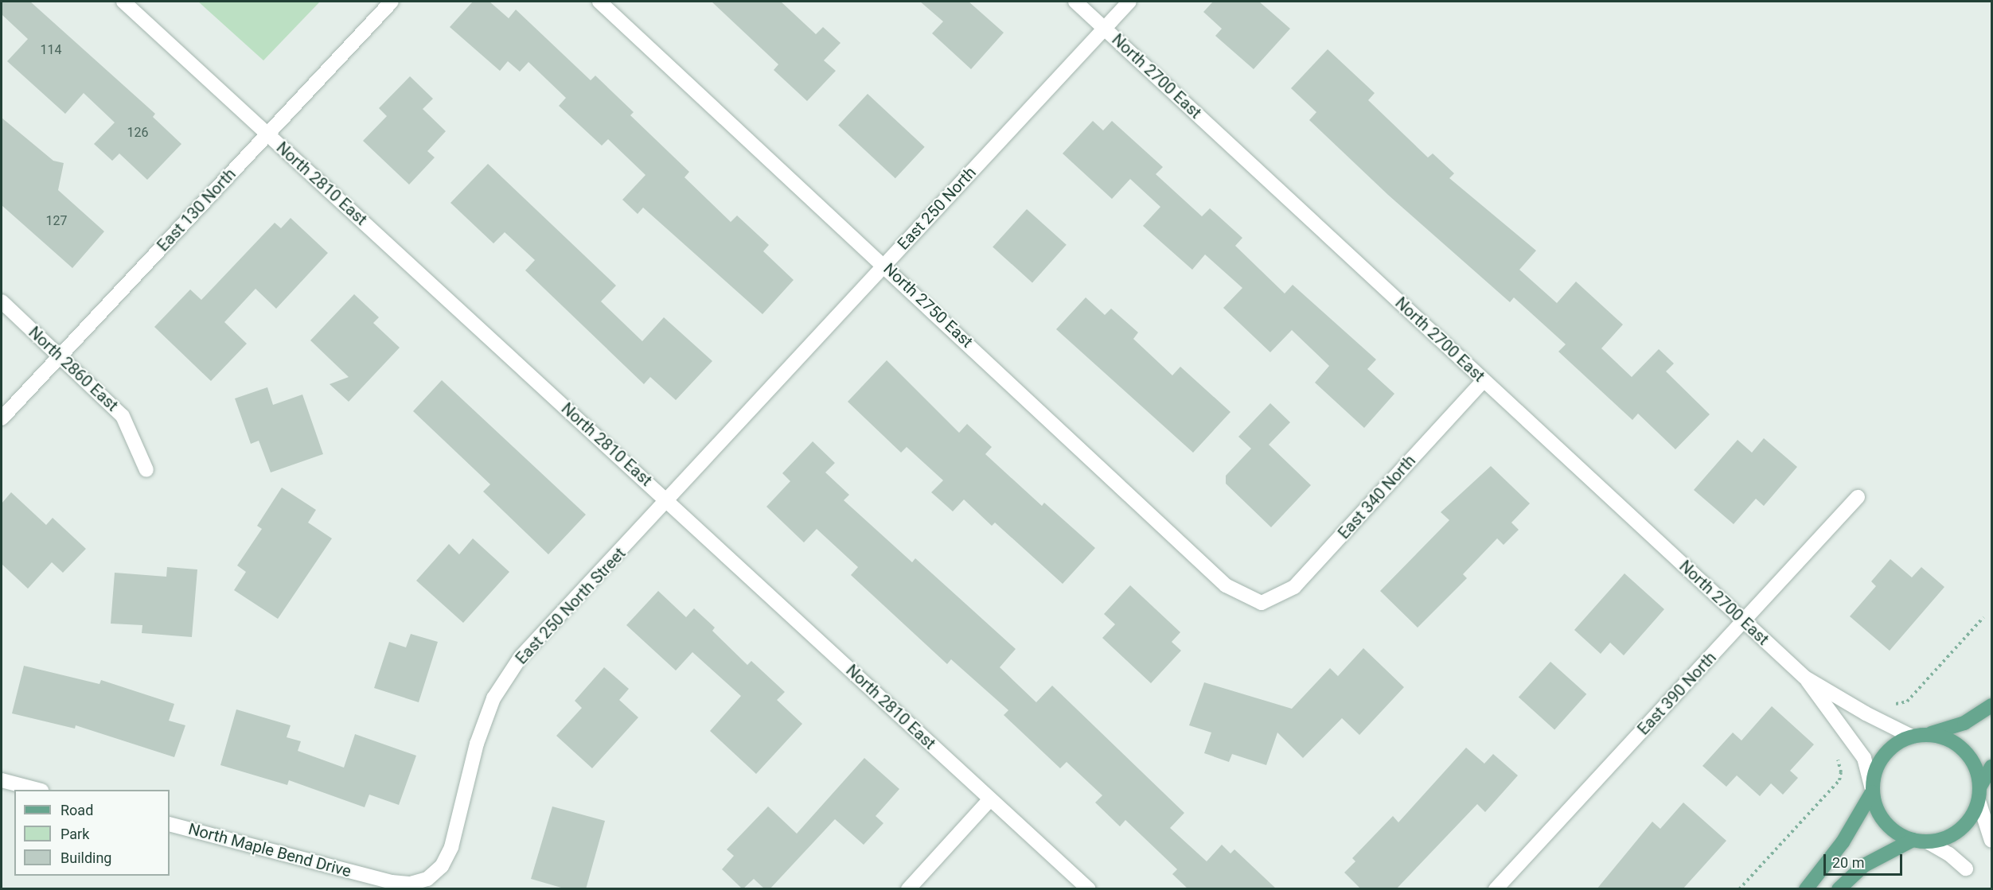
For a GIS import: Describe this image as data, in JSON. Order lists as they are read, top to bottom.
{
  "streets": {
    "street": [
      "North 2700 East",
      "North 2810 East",
      "East 250 North",
      "East 130 North",
      "North 2750 East",
      "North 2860 East",
      "East 340 North",
      "East 250 North Street",
      "East 390 North",
      "North Maple Bend Drive"
    ]
  },
  "crossings": [
    ["North 2700 East", "East 250 North"],
    ["North 2700 East", "East 340 North"],
    ["North 2700 East", "East 390 North"],
    ["North 2810 East", "East 250 North"],
    ["North 2810 East", "East 130 North"],
    ["North 2810 East", "East 250 North Street"],
    ["East 250 North", "North 2750 East"],
    ["East 250 North", "East 250 North Street"],
    ["East 130 North", "North 2860 East"],
    ["North 2750 East", "East 340 North"],
    ["East 250 North Street", "North Maple Bend Drive"]
  ],
  "house_numbers": ["114", "126", "127"],
  "legend": ["Road", "Park", "Building"],
  "scale_bar": "20 m"
}
